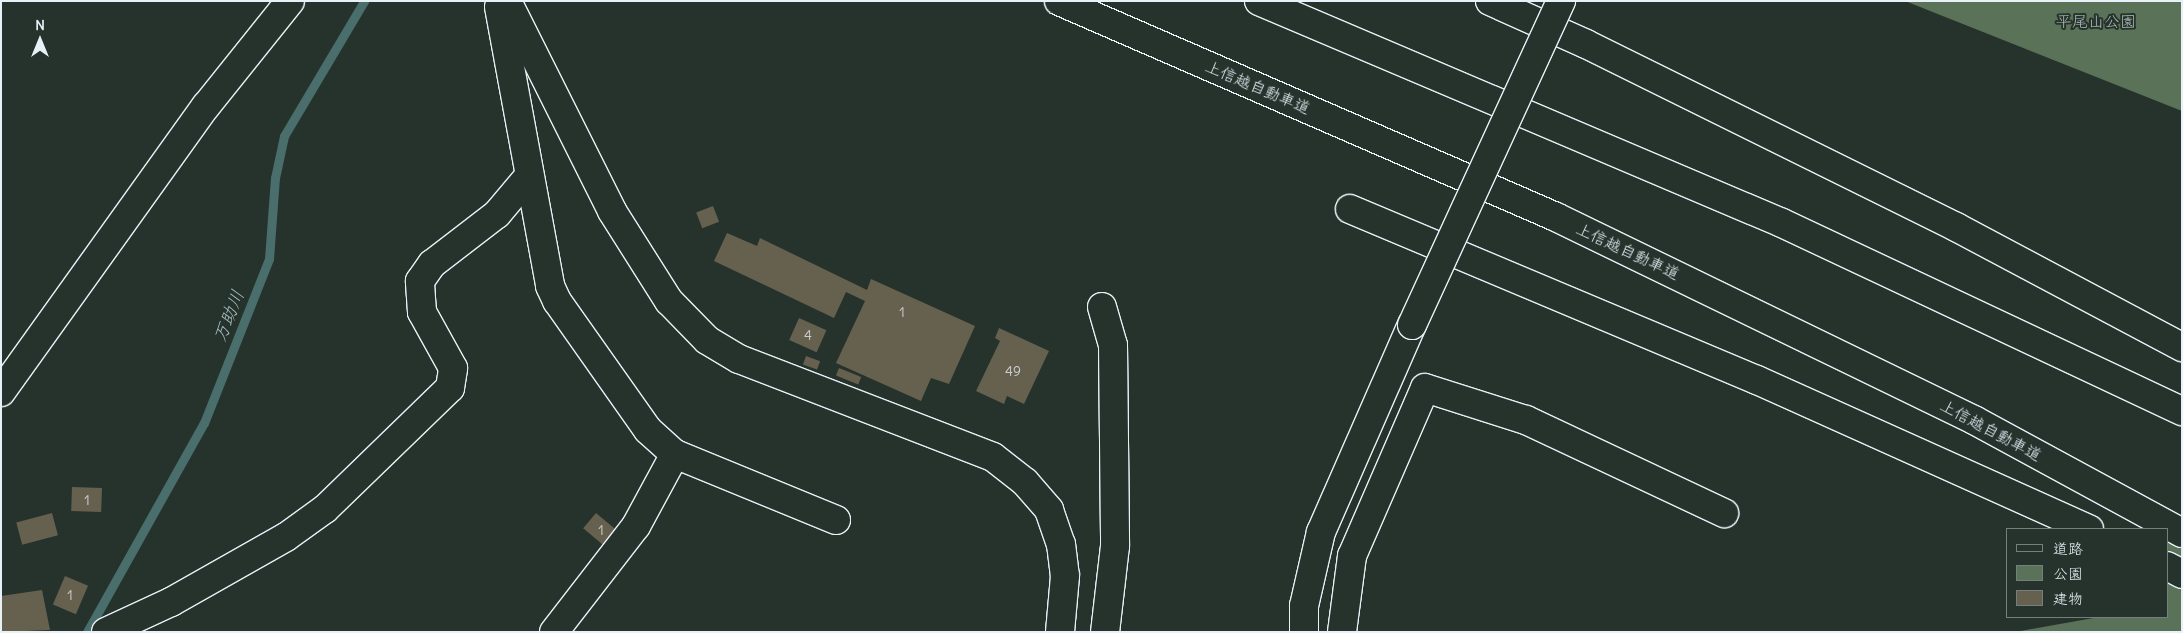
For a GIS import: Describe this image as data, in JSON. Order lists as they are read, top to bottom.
{
  "streets": {
    "main road": ["上信越自動車道"]
  },
  "water": ["万助川"],
  "parks": ["平尾山公園"],
  "house_numbers": [
    "1",
    "4",
    "49",
    "1",
    "1",
    "1"
  ],
  "legend": ["道路", "公園", "建物"],
  "north": "top"
}
